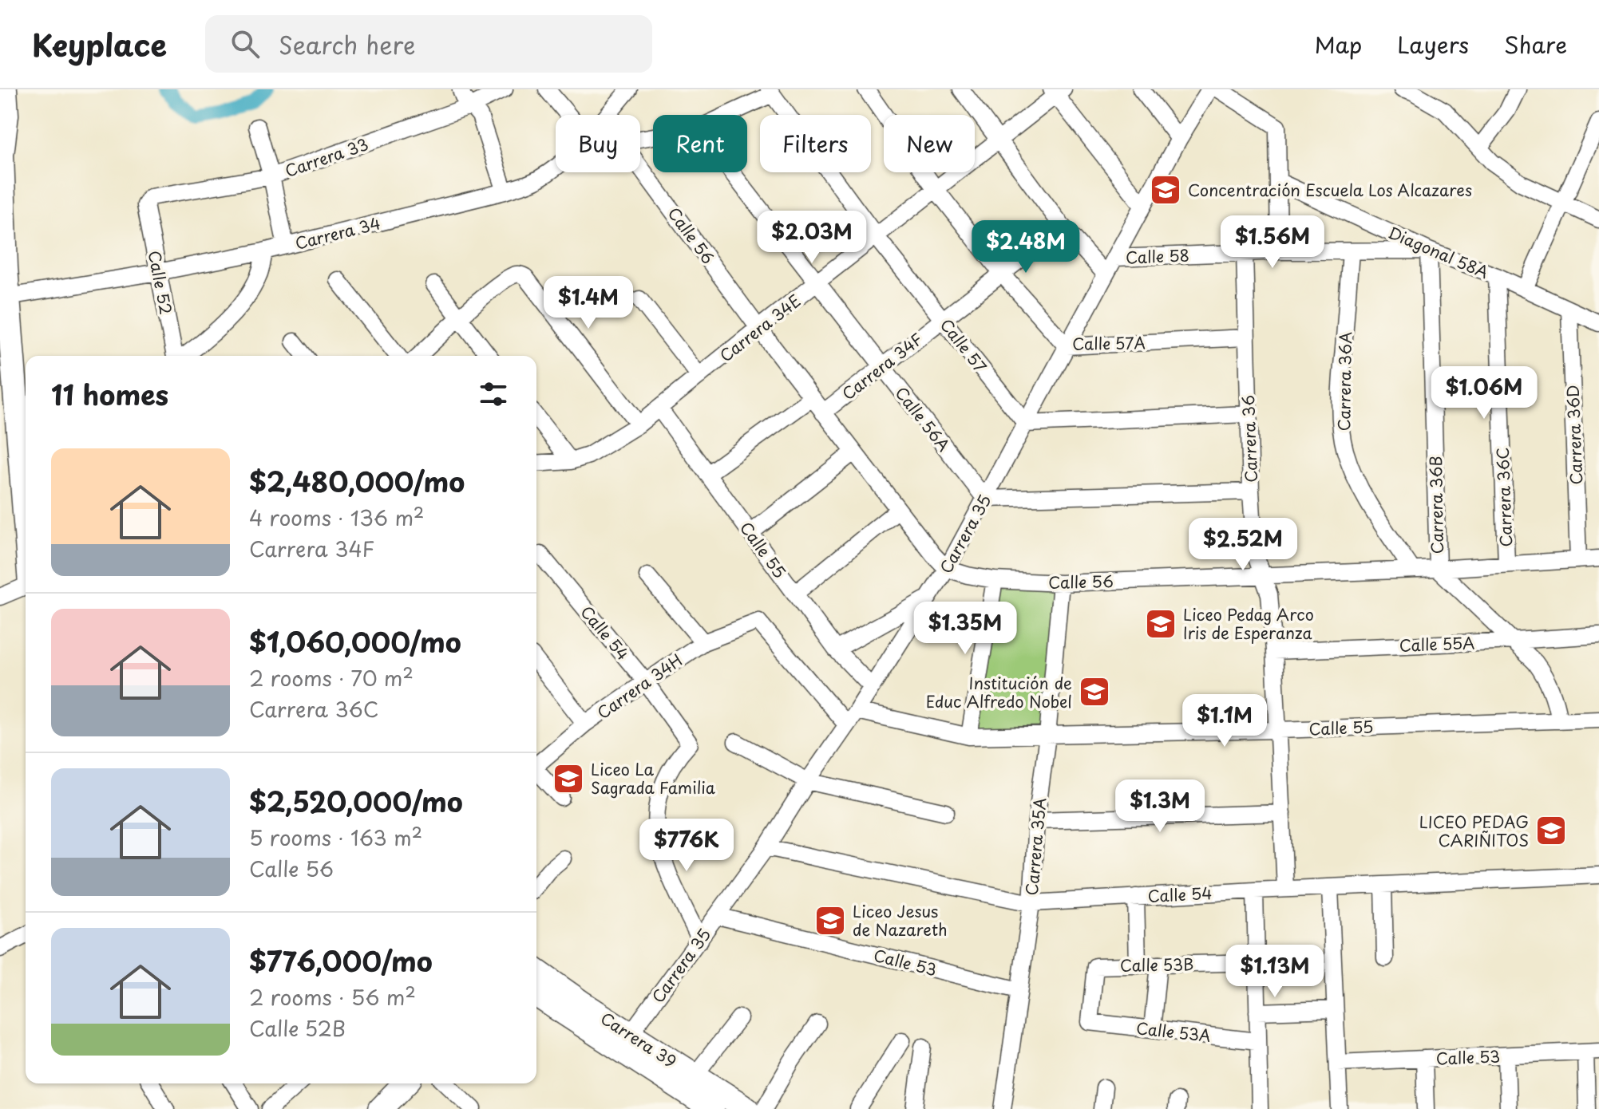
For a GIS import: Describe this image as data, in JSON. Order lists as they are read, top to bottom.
{
  "streets": {
    "main road": ["Carrera 39"],
    "street": [
      "Carrera 33",
      "Carrera 34",
      "Calle 56",
      "Diagonal 58A",
      "Calle 58",
      "Calle 52",
      "Carrera 34E",
      "Calle 57A",
      "Calle 57",
      "Carrera 34F",
      "Carrera 36A",
      "Calle 56A",
      "Carrera 36D",
      "Carrera 36",
      "Carrera 36C",
      "Carrera 36B",
      "Carrera 35",
      "Calle 55",
      "Calle 54",
      "Calle 55A",
      "Carrera 34H",
      "Carrera 35A",
      "Calle 53",
      "Calle 53B",
      "Calle 53A"
    ]
  },
  "crossings": [
    ["Carrera 33", "Calle 52"],
    ["Carrera 34", "Calle 52"],
    ["Calle 56", "Carrera 34E"],
    ["Calle 56", "Carrera 34F"],
    ["Calle 56", "Carrera 36A"],
    ["Calle 56", "Carrera 36D"],
    ["Calle 56", "Carrera 36"],
    ["Calle 56", "Carrera 36C"],
    ["Calle 56", "Carrera 36B"],
    ["Calle 56", "Carrera 35"],
    ["Calle 56", "Carrera 35A"],
    ["Diagonal 58A", "Calle 58"],
    ["Diagonal 58A", "Carrera 36D"],
    ["Diagonal 58A", "Carrera 36C"],
    ["Diagonal 58A", "Carrera 36B"],
    ["Calle 58", "Carrera 34E"],
    ["Calle 58", "Carrera 34F"],
    ["Calle 58", "Carrera 36A"],
    ["Calle 58", "Carrera 36"],
    ["Calle 58", "Carrera 36B"],
    ["Calle 58", "Carrera 35"],
    ["Carrera 34E", "Calle 57A"],
    ["Carrera 34E", "Calle 57"],
    ["Carrera 34E", "Calle 56A"],
    ["Carrera 34E", "Calle 55"],
    ["Calle 57A", "Carrera 34F"],
    ["Calle 57A", "Carrera 36"],
    ["Calle 57A", "Carrera 35"],
    ["Calle 57", "Carrera 34F"],
    ["Calle 57", "Carrera 35"],
    ["Carrera 34F", "Calle 56A"],
    ["Calle 56A", "Carrera 35"],
    ["Carrera 36", "Calle 55"],
    ["Carrera 36", "Calle 54"],
    ["Carrera 36", "Calle 55A"],
    ["Carrera 35", "Calle 55"],
    ["Carrera 35", "Calle 54"],
    ["Carrera 35", "Carrera 34H"],
    ["Carrera 35", "Calle 53"],
    ["Carrera 35", "Carrera 39"],
    ["Calle 55", "Carrera 35A"],
    ["Calle 54", "Carrera 34H"],
    ["Calle 54", "Carrera 35A"],
    ["Carrera 35A", "Calle 53"],
    ["Calle 53B", "Calle 53A"]
  ],
  "places": {
    "school or university": [
      "Concentración Escuela Los Alcazares",
      "Liceo Pedag Arco Iris de Esperanza",
      "Institución de Educ Alfredo Nobel",
      "Liceo La Sagrada Familia",
      "LICEO PEDAG CARIÑITOS",
      "Liceo Jesus de Nazareth"
    ]
  },
  "page": {
    "header": "Keyplace",
    "search": "Search here",
    "nav": ["Map", "Layers", "Share"],
    "chip": [
      "Buy",
      "Rent",
      "Filters",
      "New"
    ],
    "price": [
      "$2.03M",
      "$1.56M",
      "$2.48M",
      "$1.4M",
      "$1.06M",
      "$2.52M",
      "$1.35M",
      "$1.1M",
      "$1.3M",
      "$776K",
      "$1.13M"
    ],
    "heading": "11 homes",
    "list": [
      {
        "name": "$2,480,000/mo",
        "note": "4 rooms · 136 m² · Carrera 34F"
      },
      {
        "name": "$1,060,000/mo",
        "note": "2 rooms · 70 m² · Carrera 36C"
      },
      {
        "name": "$2,520,000/mo",
        "note": "5 rooms · 163 m² · Calle 56"
      },
      {
        "name": "$776,000/mo",
        "note": "2 rooms · 56 m² · Calle 52B"
      }
    ]
  }
}
